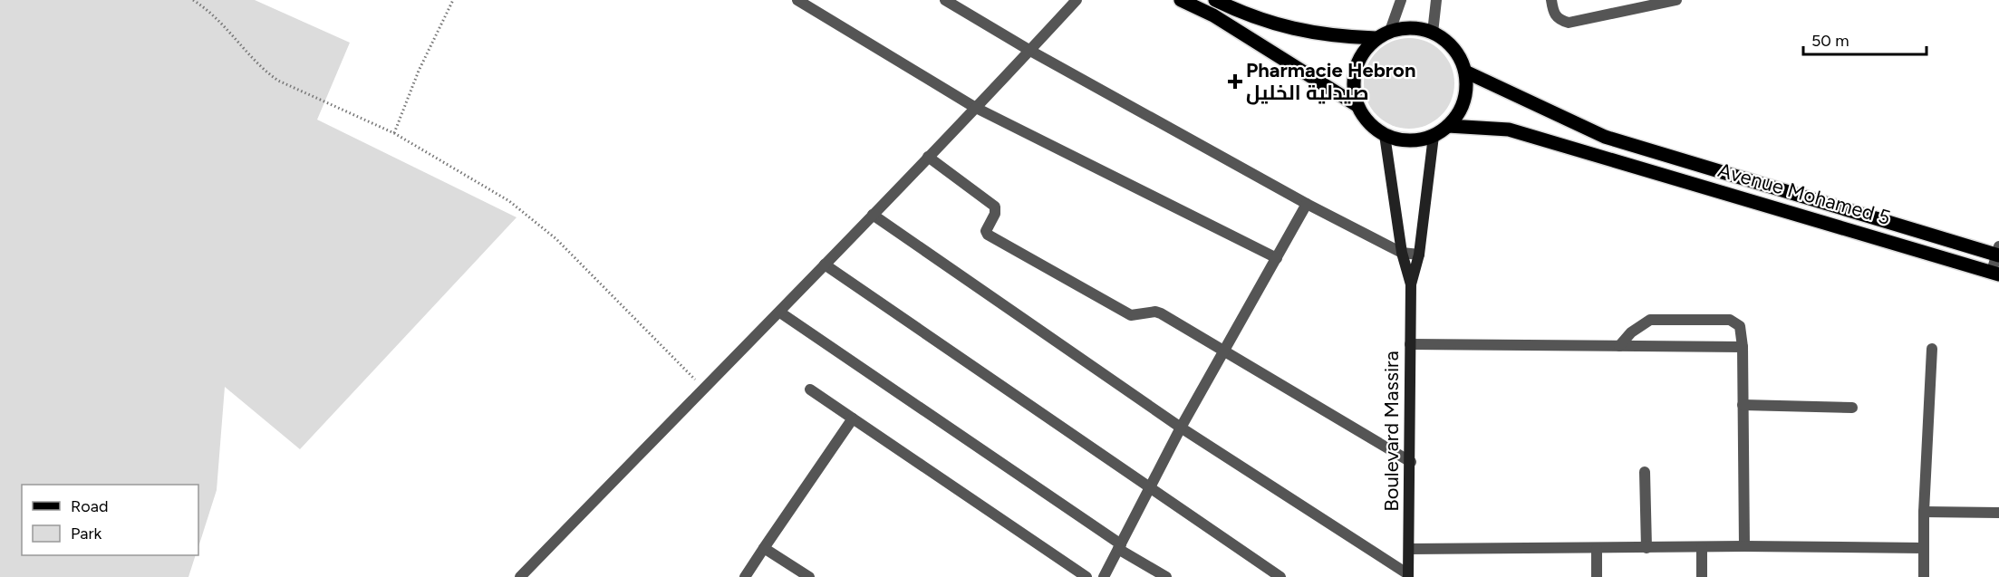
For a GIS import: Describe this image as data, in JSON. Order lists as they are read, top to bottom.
{
  "streets": {
    "main road": ["Avenue Mohamed 5", "Boulevard Massira"]
  },
  "places": {
    "health": ["Pharmacie Hebron صيدلية الخليل"]
  },
  "legend": ["Road", "Park"],
  "scale_bar": "50 m"
}
